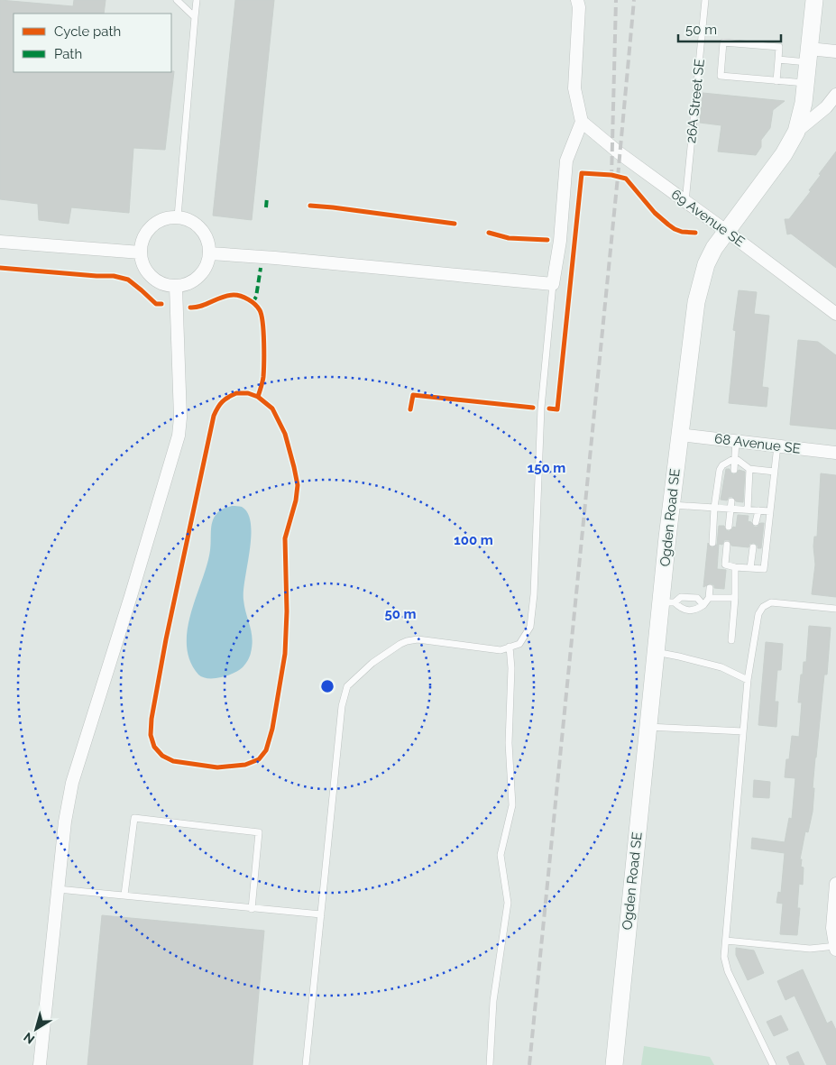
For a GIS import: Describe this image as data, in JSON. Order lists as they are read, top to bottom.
{
  "streets": {
    "street": ["69 Avenue SE", "68 Avenue SE", "Ogden Road SE"],
    "lane": ["26A Street SE"]
  },
  "crossings": [
    ["26A Street SE", "69 Avenue SE"],
    ["69 Avenue SE", "Ogden Road SE"],
    ["68 Avenue SE", "Ogden Road SE"]
  ],
  "legend": ["Cycle path", "Path"],
  "scale_bar": "50 m",
  "north": "bottom left",
  "rings": ["150 m", "100 m", "50 m"]
}
